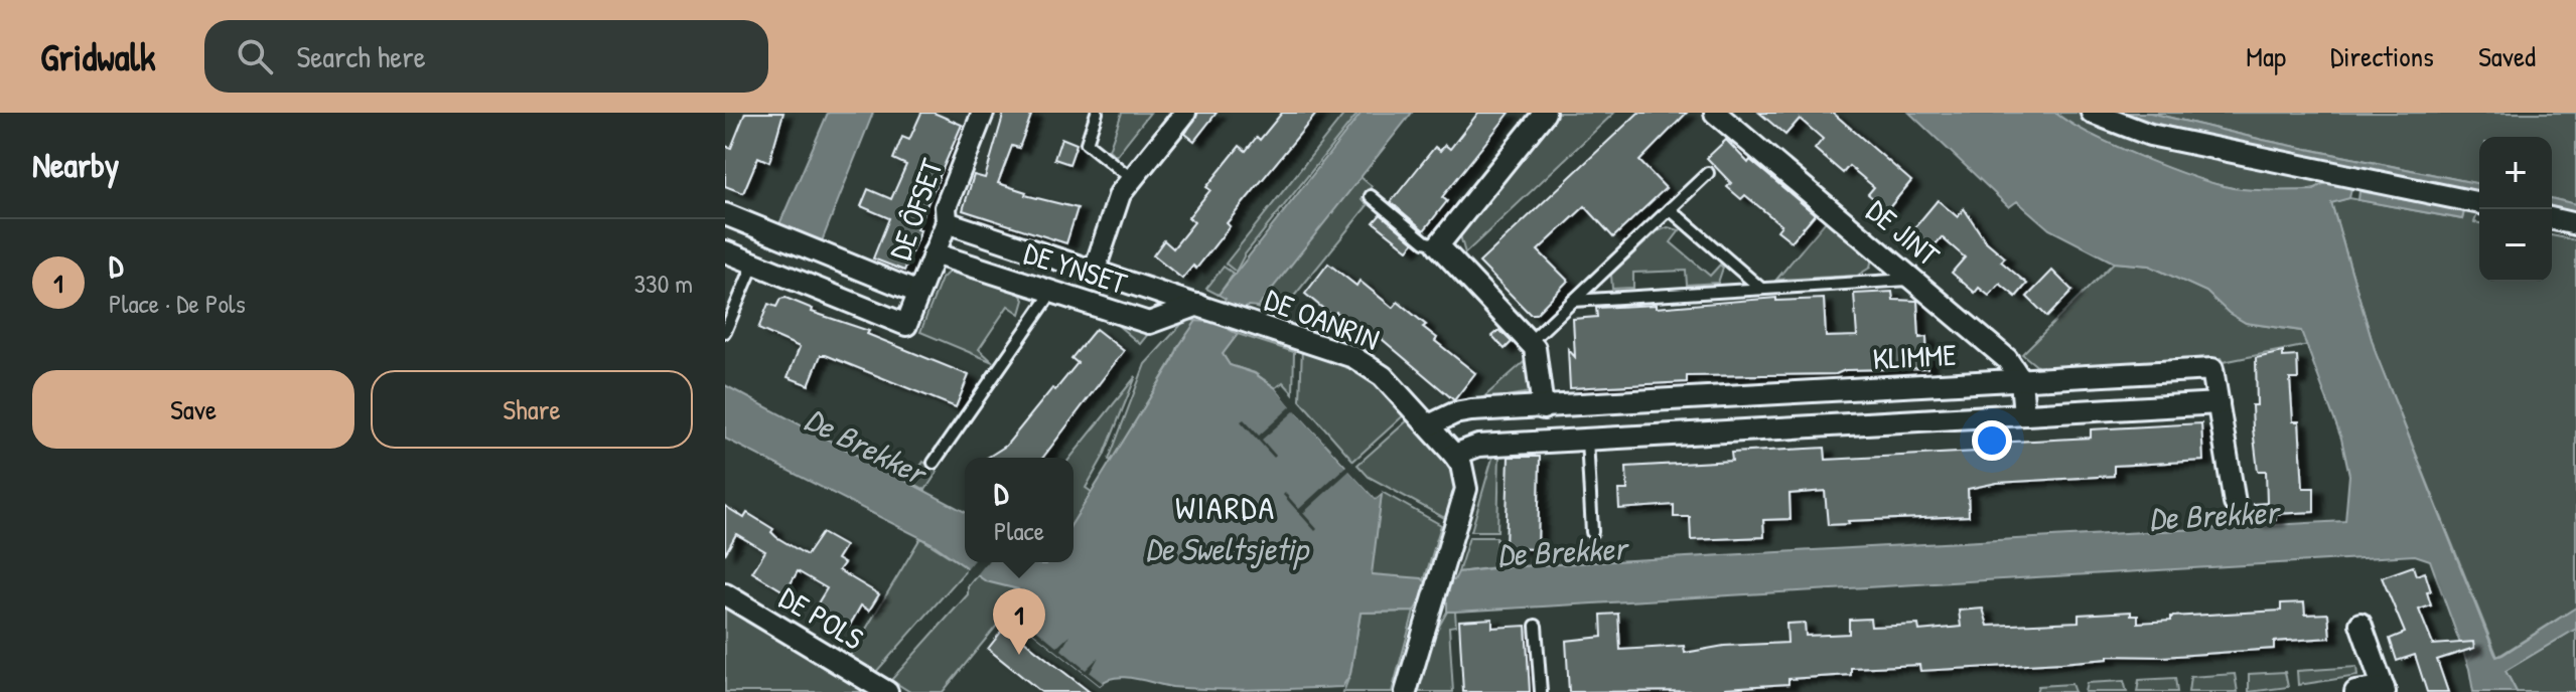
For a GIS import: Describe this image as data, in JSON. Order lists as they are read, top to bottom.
{
  "streets": {
    "street": [
      "DE ÔFSET",
      "DE JINT",
      "DE YNSET",
      "DE OANRIN",
      "KLIMME",
      "DE POLS"
    ]
  },
  "crossings": [
    ["DE ÔFSET", "DE YNSET"],
    ["DE ÔFSET", "DE OANRIN"],
    ["DE JINT", "KLIMME"],
    ["DE YNSET", "DE OANRIN"],
    ["DE OANRIN", "KLIMME"]
  ],
  "districts": ["WIARDA"],
  "water": ["De Brekker", "De Sweltsjetip"],
  "page": {
    "header": "Gridwalk",
    "search": "Search here",
    "nav": ["Map", "Directions", "Saved"],
    "heading": "Nearby",
    "map_buttons": ["+", "−"],
    "list": [
      {
        "mark": "1",
        "name": "D",
        "note": "Place · De Pols",
        "value": "330 m"
      }
    ],
    "buttons": ["Save", "Share"],
    "popup": ["D", "Place"],
    "pins": "1"
  }
}
